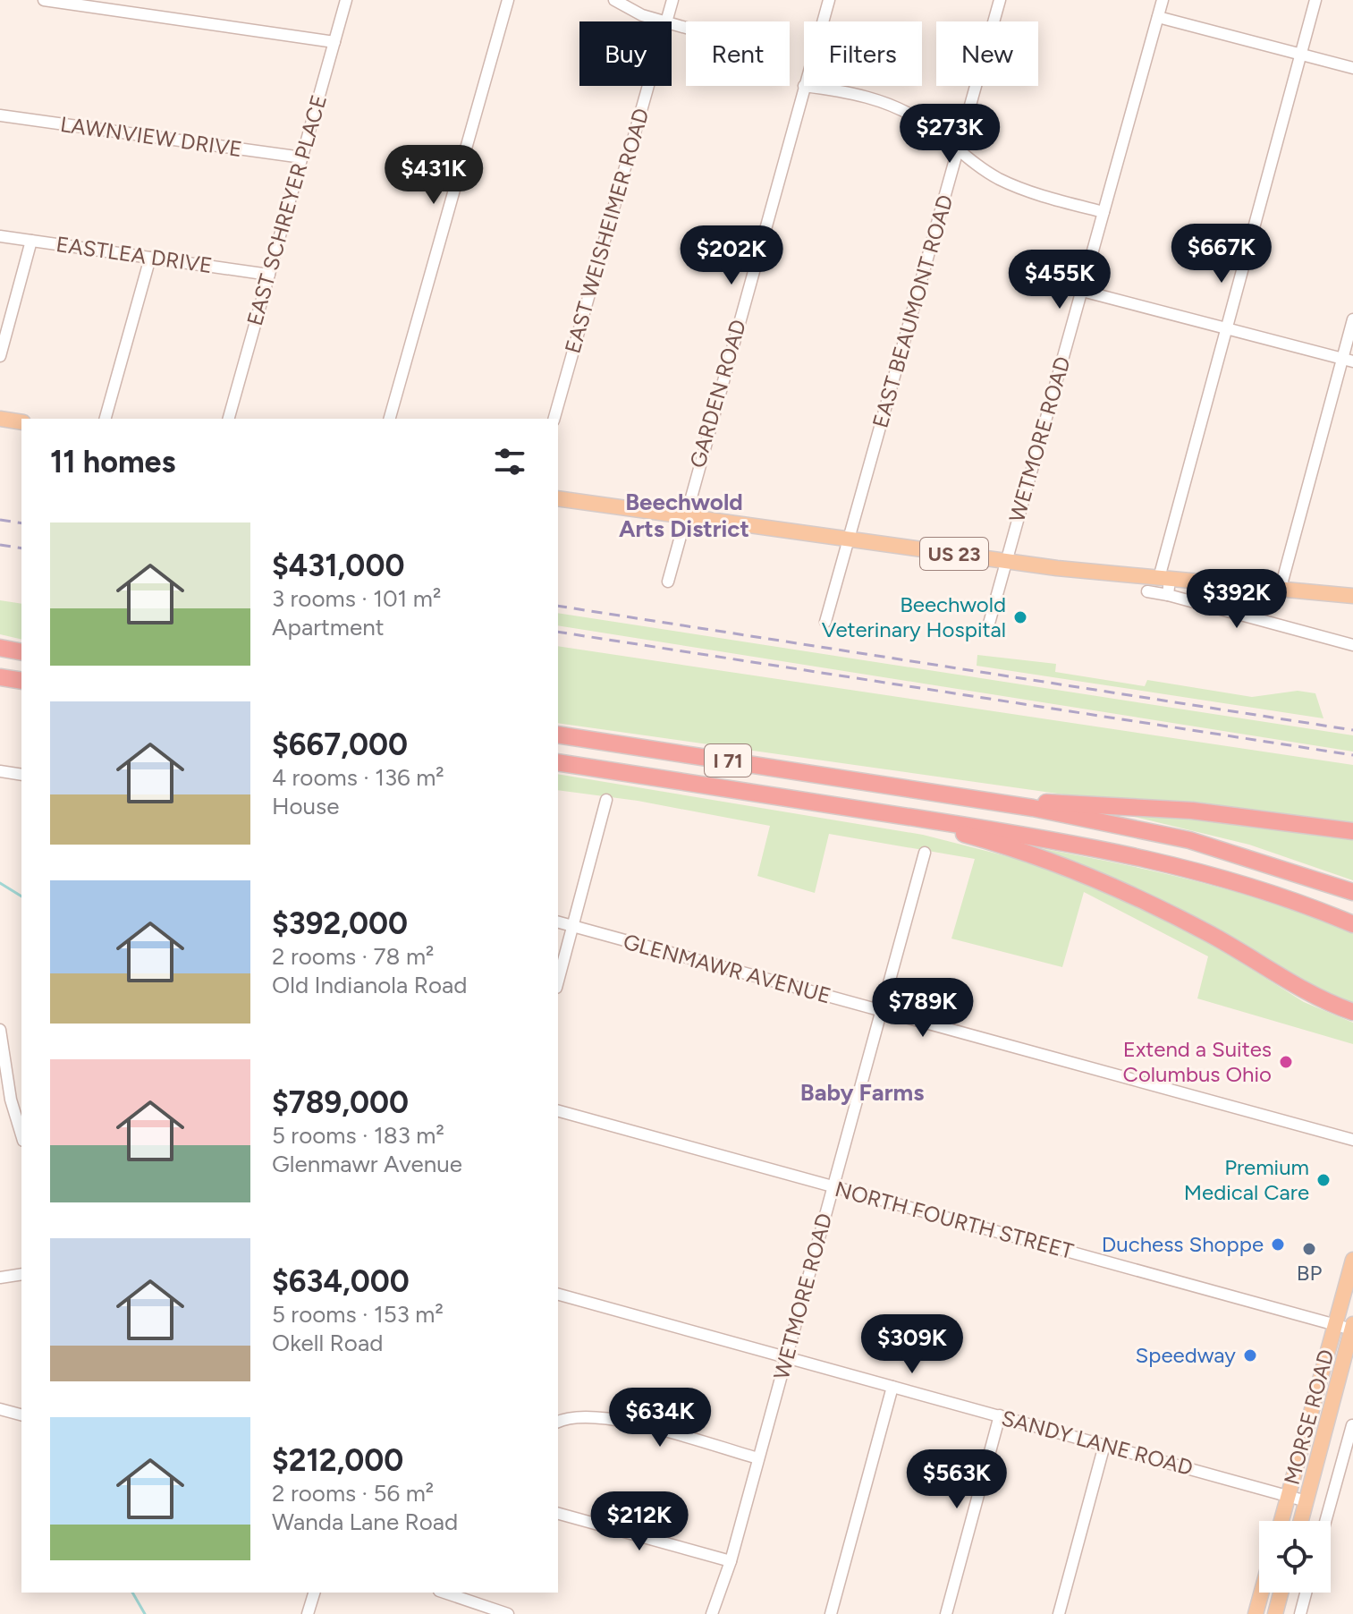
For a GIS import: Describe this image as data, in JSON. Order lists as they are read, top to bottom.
{
  "streets": {
    "highway": ["I 71"],
    "main road": ["US 23", "MORSE ROAD"],
    "street": [
      "LAWNVIEW DRIVE",
      "EAST SCHREYER PLACE",
      "EAST WEISHEIMER ROAD",
      "EASTLEA DRIVE",
      "EAST BEAUMONT ROAD",
      "GARDEN ROAD",
      "WETMORE ROAD",
      "GLENMAWR AVENUE",
      "NORTH FOURTH STREET",
      "SANDY LANE ROAD"
    ]
  },
  "crossings": [
    ["LAWNVIEW DRIVE", "EAST SCHREYER PLACE"],
    ["EAST SCHREYER PLACE", "EASTLEA DRIVE"],
    ["EAST BEAUMONT ROAD", "US 23"],
    ["GARDEN ROAD", "US 23"],
    ["WETMORE ROAD", "US 23"],
    ["WETMORE ROAD", "GLENMAWR AVENUE"],
    ["WETMORE ROAD", "NORTH FOURTH STREET"],
    ["WETMORE ROAD", "SANDY LANE ROAD"],
    ["NORTH FOURTH STREET", "MORSE ROAD"],
    ["MORSE ROAD", "SANDY LANE ROAD"]
  ],
  "districts": ["Beechwold Arts District", "Baby Farms"],
  "places": [
    "Beechwold Veterinary Hospital",
    "Extend a Suites Columbus Ohio",
    "Premium Medical Care",
    "Duchess Shoppe",
    "BP",
    "Speedway"
  ],
  "page": {
    "chip": [
      "Buy",
      "Rent",
      "Filters",
      "New"
    ],
    "price": [
      "$273K",
      "$431K",
      "$667K",
      "$202K",
      "$455K",
      "$392K",
      "$789K",
      "$309K",
      "$634K",
      "$563K",
      "$212K"
    ],
    "heading": "11 homes",
    "list": [
      {
        "name": "$431,000",
        "note": "3 rooms · 101 m² · Apartment"
      },
      {
        "name": "$667,000",
        "note": "4 rooms · 136 m² · House"
      },
      {
        "name": "$392,000",
        "note": "2 rooms · 78 m² · Old Indianola Road"
      },
      {
        "name": "$789,000",
        "note": "5 rooms · 183 m² · Glenmawr Avenue"
      },
      {
        "name": "$634,000",
        "note": "5 rooms · 153 m² · Okell Road"
      },
      {
        "name": "$212,000",
        "note": "2 rooms · 56 m² · Wanda Lane Road"
      }
    ]
  }
}
